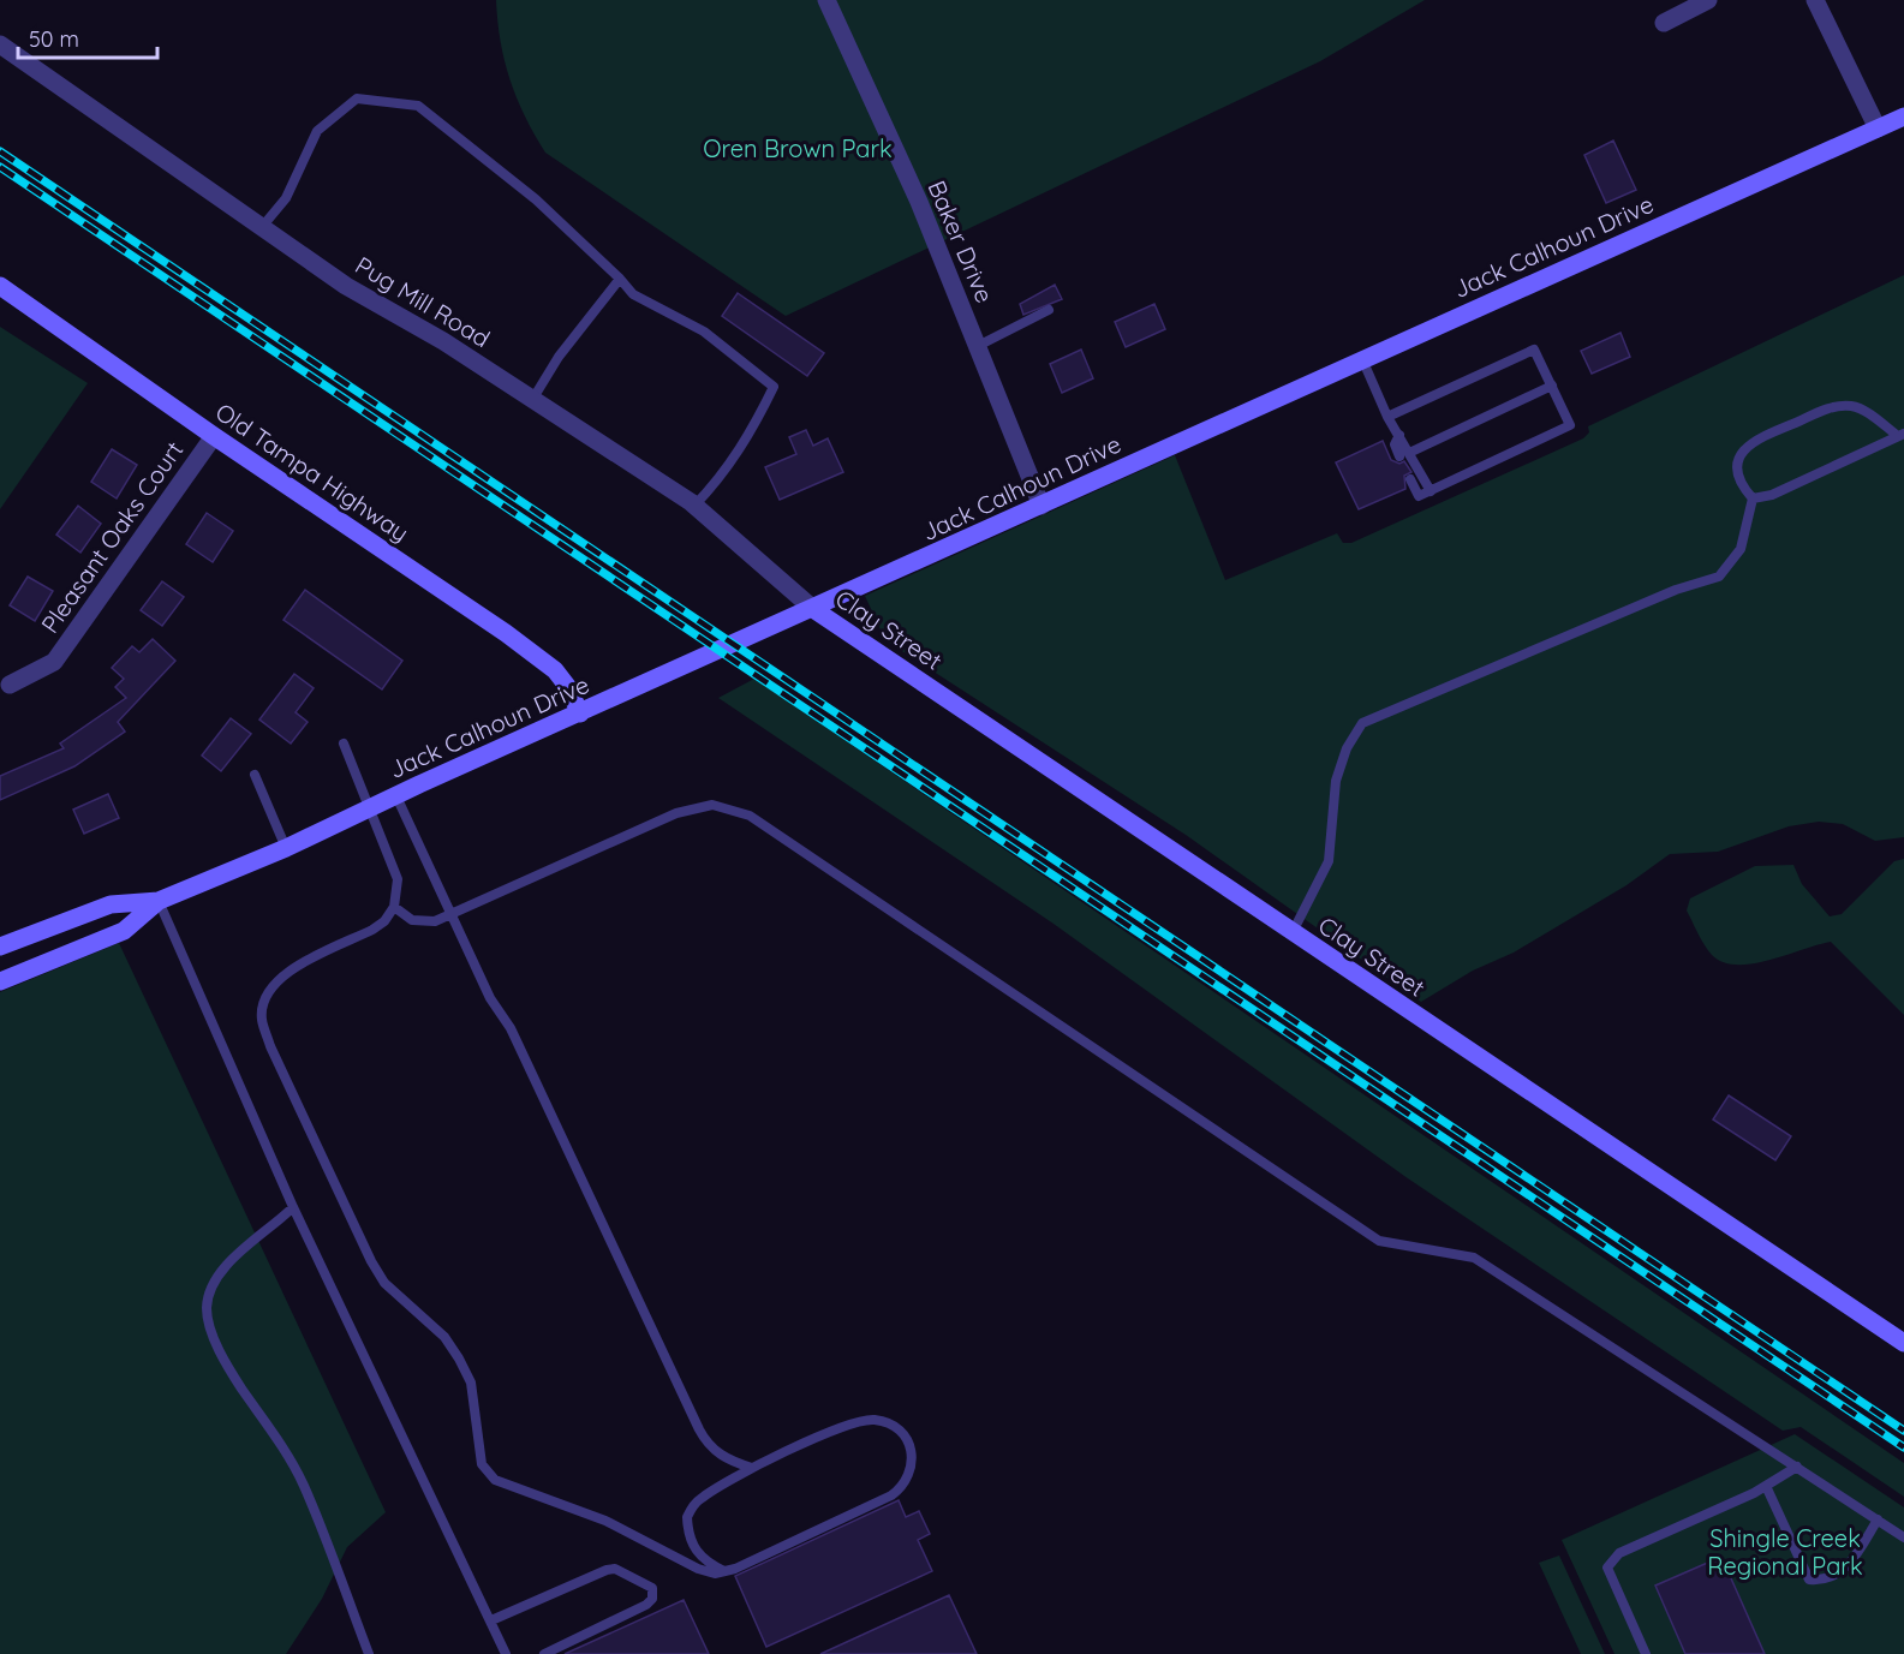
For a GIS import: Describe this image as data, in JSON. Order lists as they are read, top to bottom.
{
  "streets": {
    "street": [
      "Baker Drive",
      "Jack Calhoun Drive",
      "Pug Mill Road",
      "Old Tampa Highway",
      "Pleasant Oaks Court",
      "Clay Street"
    ]
  },
  "crossings": [
    ["Baker Drive", "Jack Calhoun Drive"],
    ["Jack Calhoun Drive", "Pug Mill Road"],
    ["Jack Calhoun Drive", "Old Tampa Highway"],
    ["Jack Calhoun Drive", "Clay Street"],
    ["Pug Mill Road", "Clay Street"],
    ["Old Tampa Highway", "Pleasant Oaks Court"]
  ],
  "parks": ["Oren Brown Park", "Shingle Creek Regional Park"],
  "scale_bar": "50 m"
}
